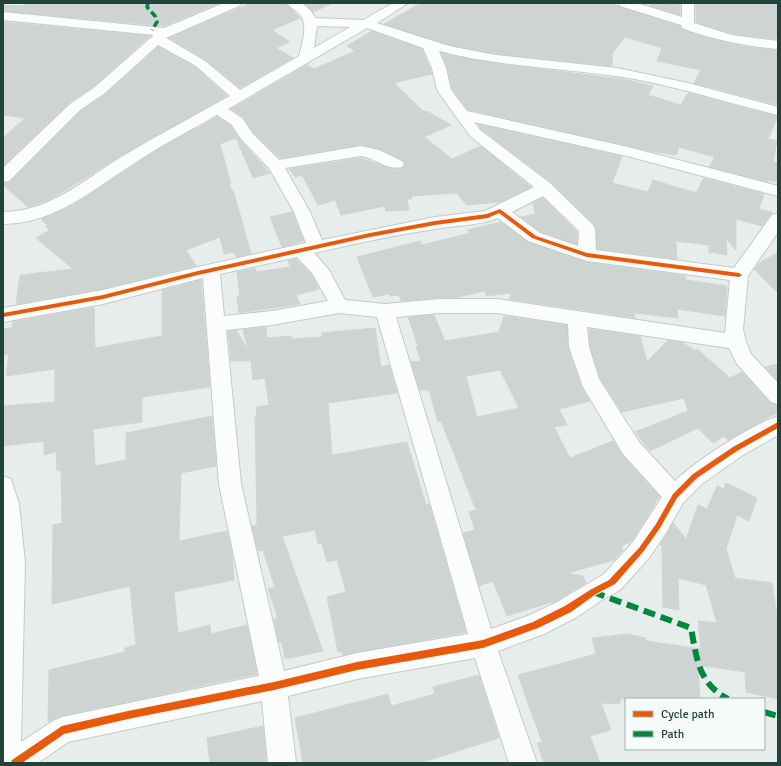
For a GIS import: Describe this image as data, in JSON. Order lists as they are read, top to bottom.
{
  "legend": ["Cycle path", "Path"]
}
